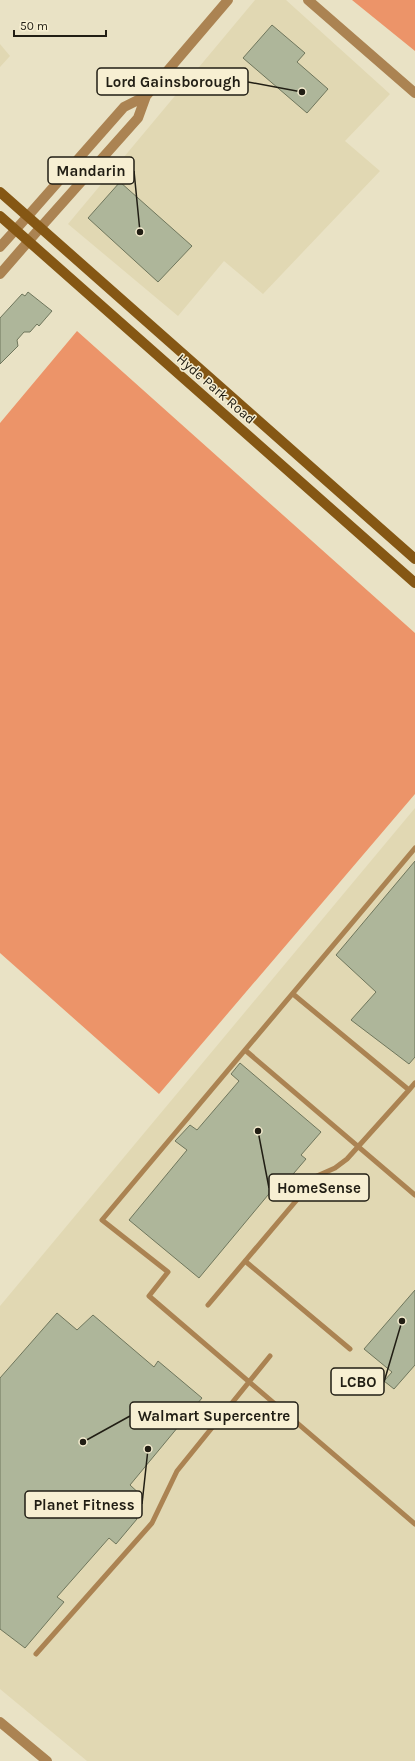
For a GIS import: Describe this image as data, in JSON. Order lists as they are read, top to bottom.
{
  "streets": {
    "main road": ["Hyde Park Road"]
  },
  "places": [
    "Lord Gainsborough",
    "Mandarin",
    "HomeSense",
    "LCBO",
    "Walmart Supercentre",
    "Planet Fitness"
  ],
  "scale_bar": "50 m"
}
